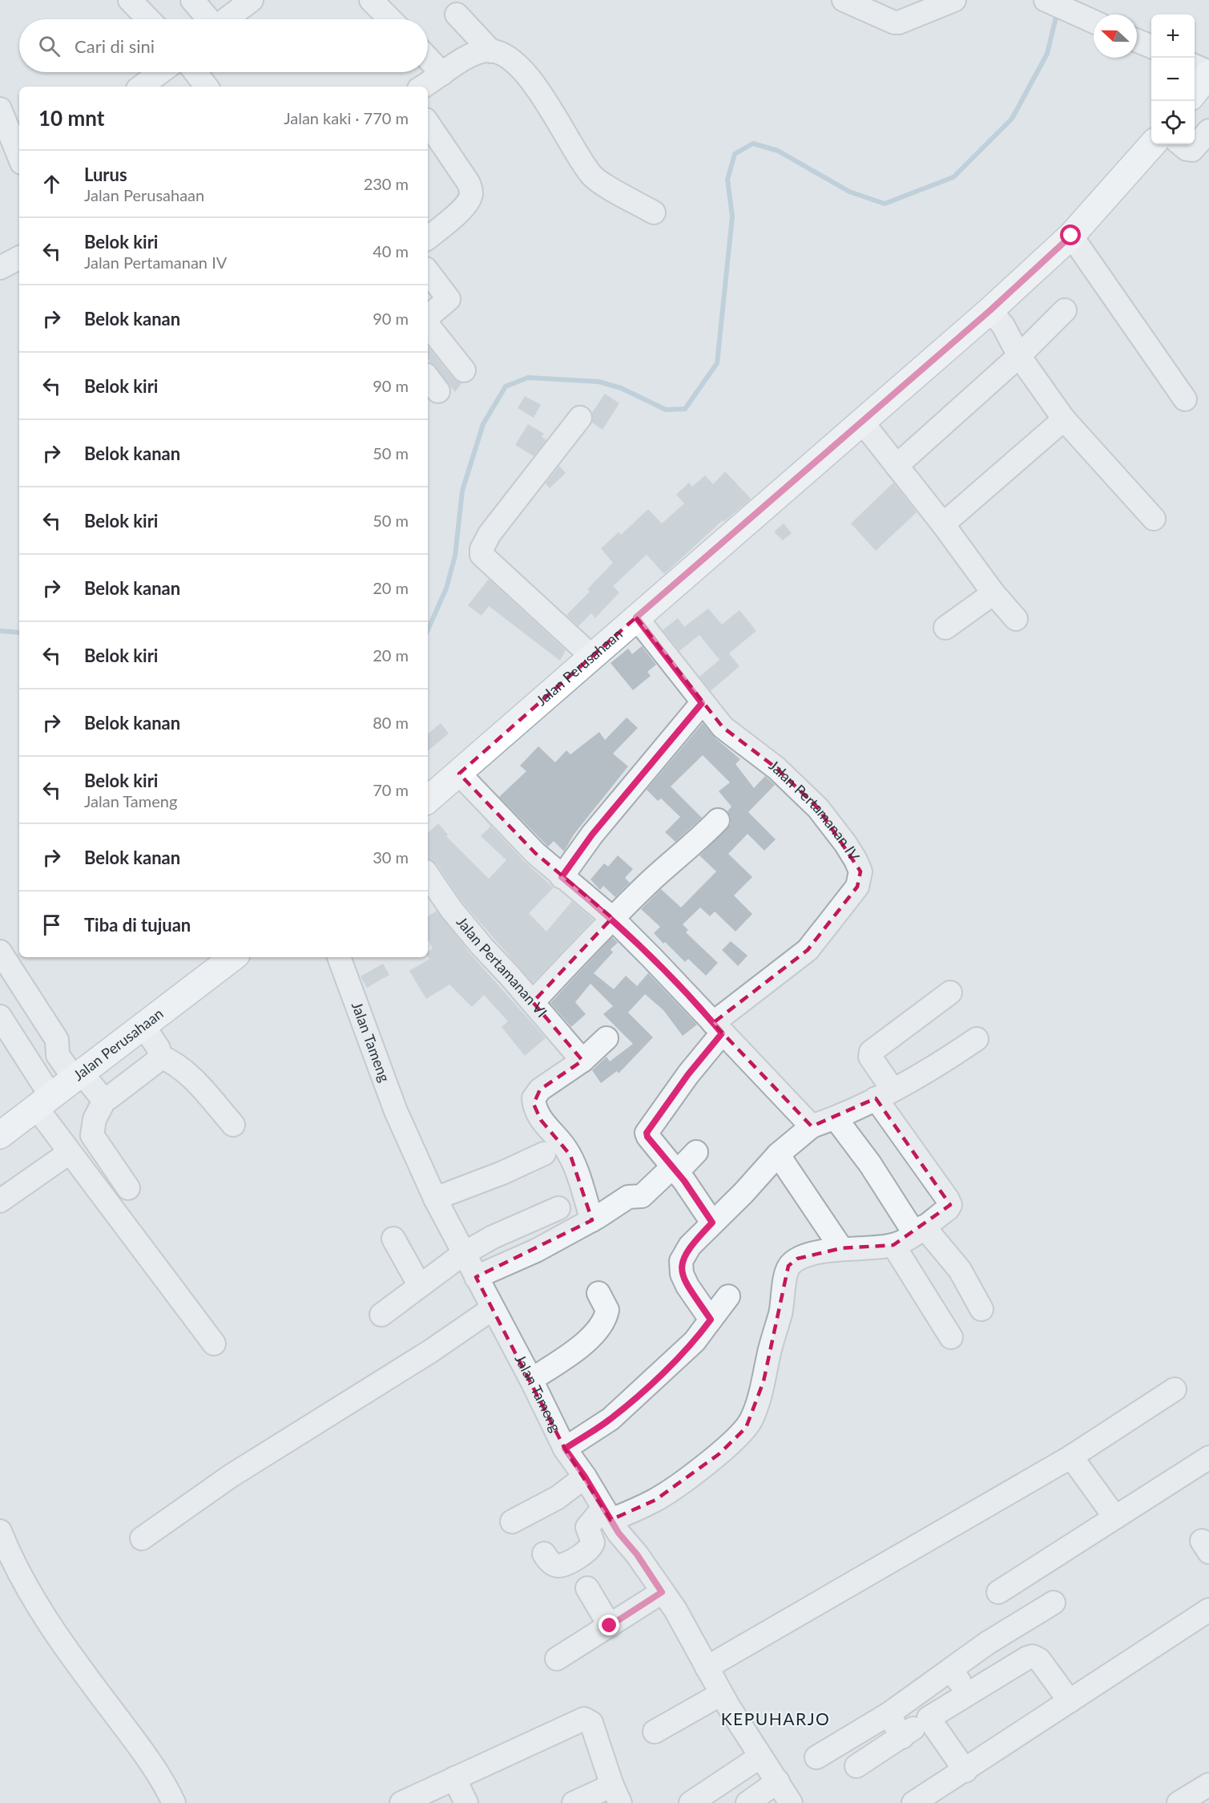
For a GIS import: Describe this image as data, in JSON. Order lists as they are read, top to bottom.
{
  "streets": {
    "main road": ["Jalan Perusahaan"],
    "street": ["Jalan Pertamanan IV", "Jalan Pertamanan VI", "Jalan Tameng"]
  },
  "crossings": [
    ["Jalan Perusahaan", "Jalan Pertamanan IV"]
  ],
  "districts": ["KEPUHARJO"],
  "north": "left",
  "page": {
    "map_buttons": ["+", "−"],
    "search": "Cari di sini",
    "heading": ["10 mnt", "Jalan kaki · 770 m"],
    "list": [
      ["Lurus", "Jalan Perusahaan", "230 m"],
      ["Belok kiri", "Jalan Pertamanan IV", "40 m"],
      ["Belok kanan", "90 m"],
      ["Belok kiri", "90 m"],
      ["Belok kanan", "50 m"],
      ["Belok kiri", "50 m"],
      ["Belok kanan", "20 m"],
      ["Belok kiri", "20 m"],
      ["Belok kanan", "80 m"],
      ["Belok kiri", "Jalan Tameng", "70 m"],
      ["Belok kanan", "30 m"],
      "Tiba di tujuan"
    ]
  }
}
